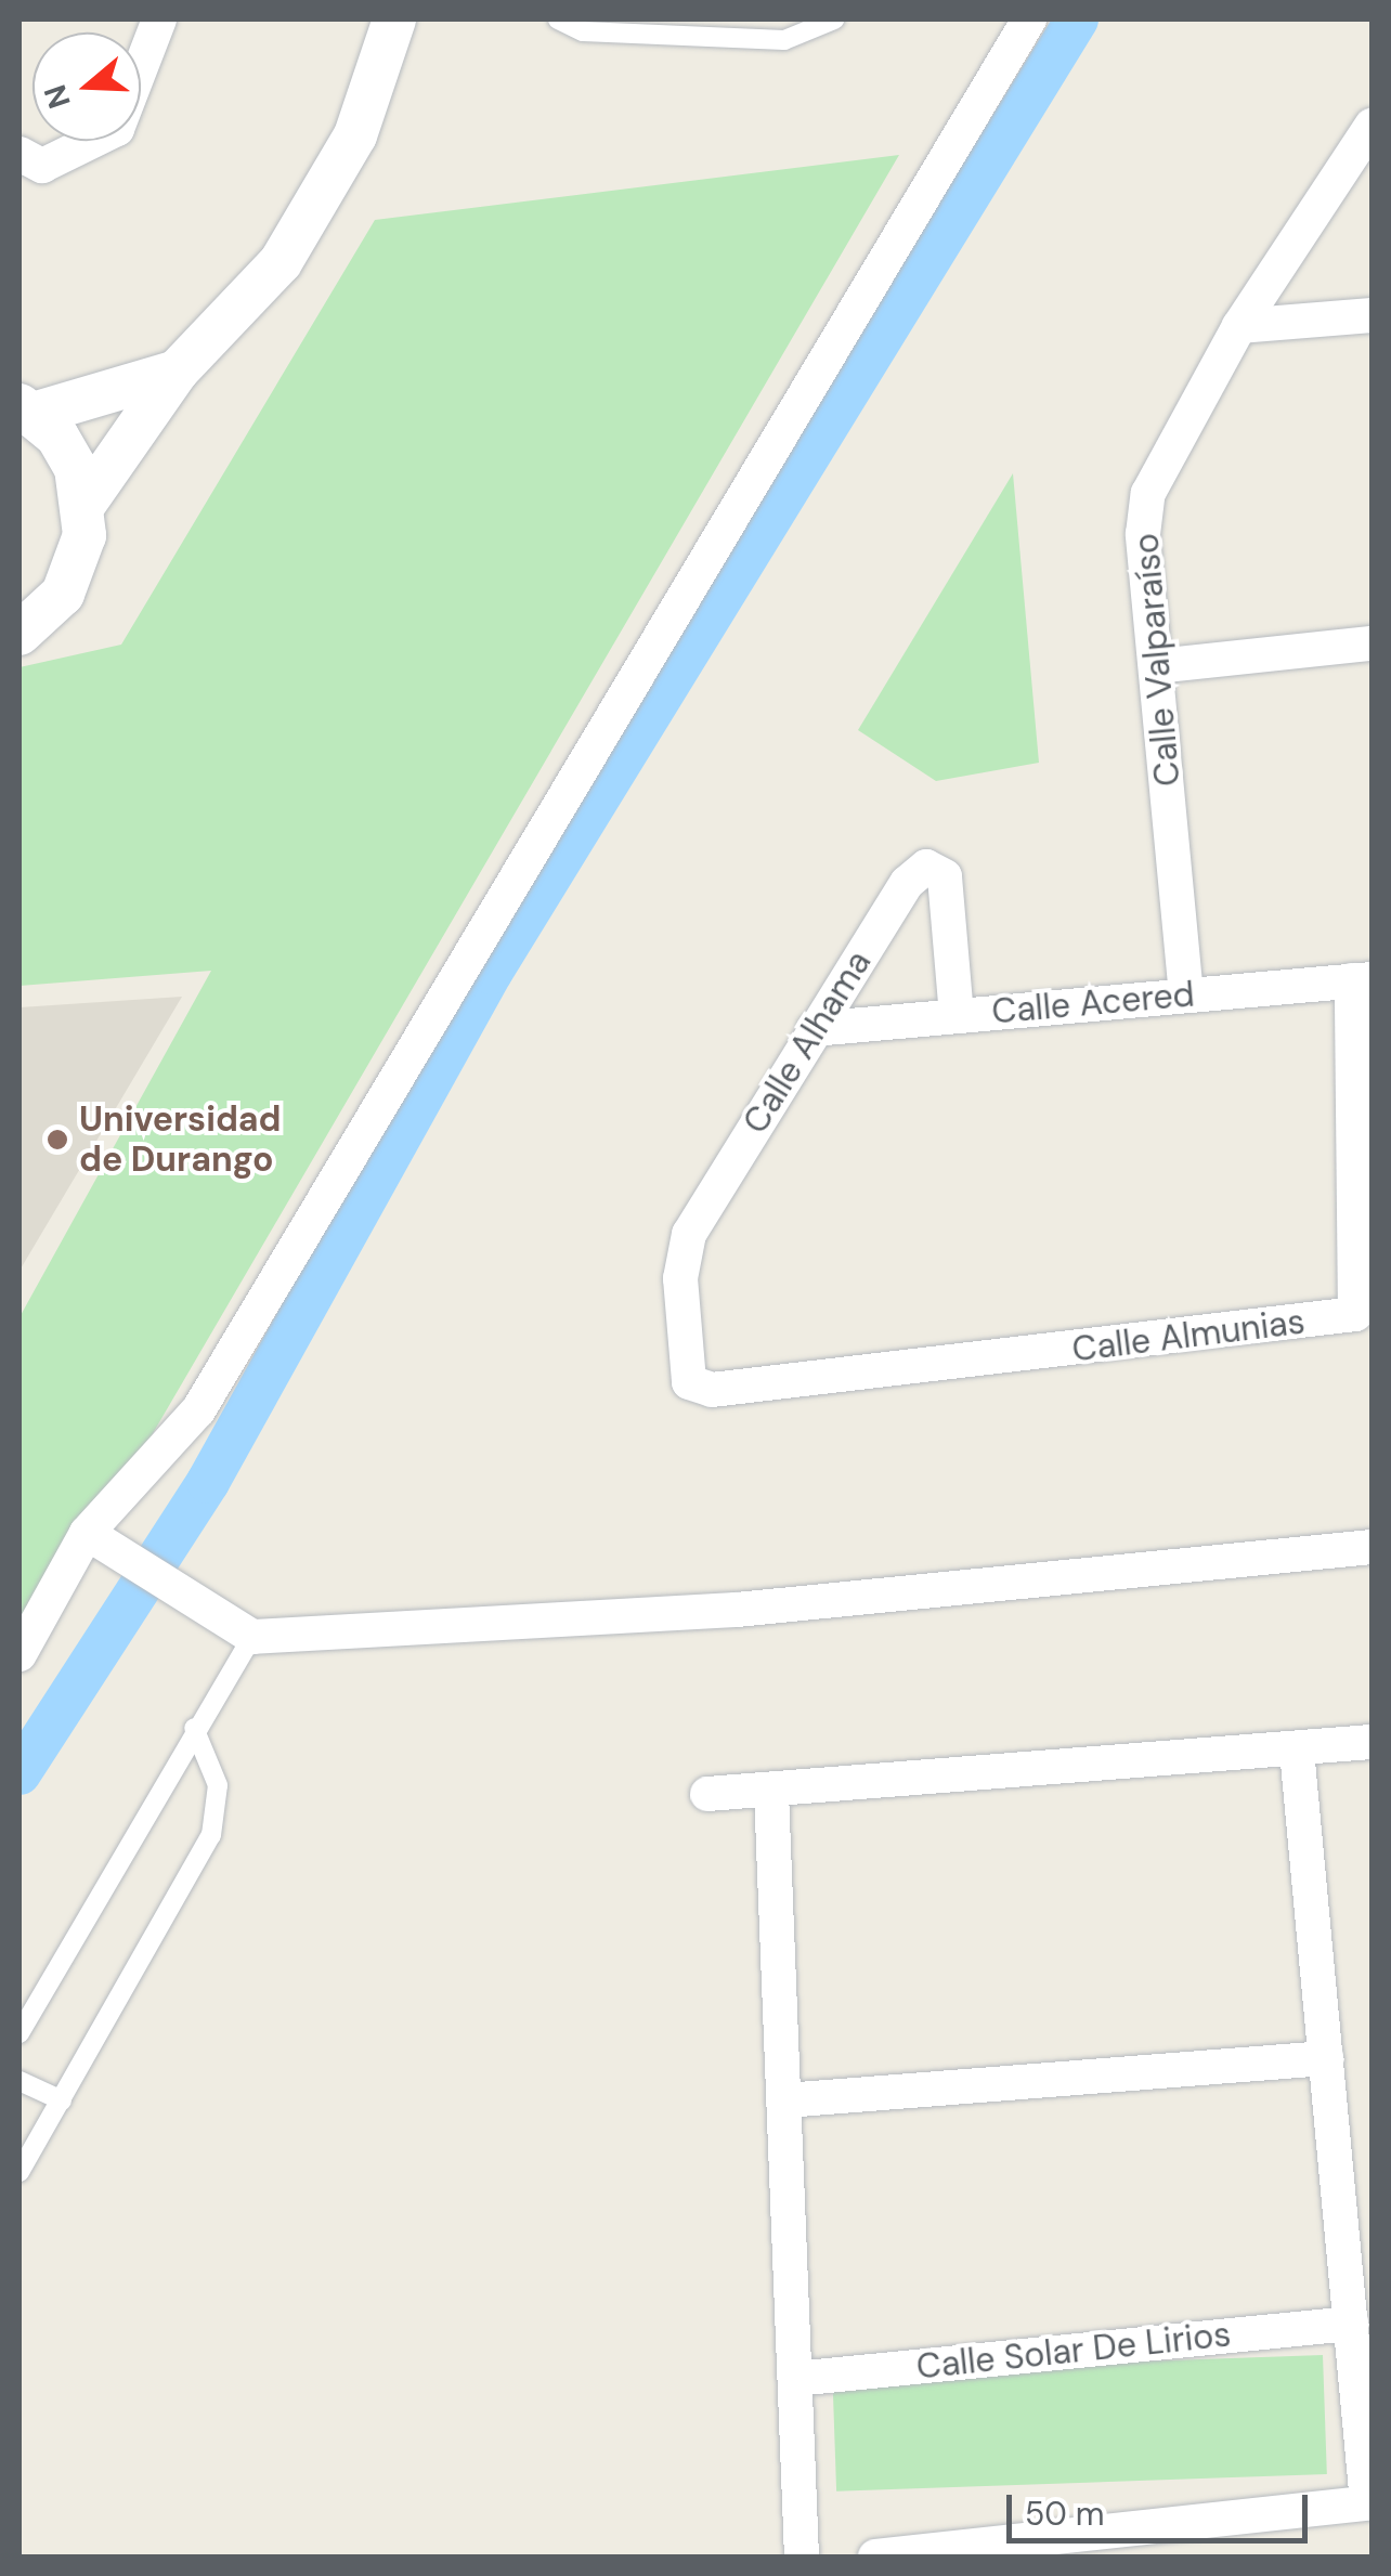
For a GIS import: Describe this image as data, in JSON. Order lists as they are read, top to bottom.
{
  "streets": {
    "street": [
      "Calle Valparaíso",
      "Calle Acered",
      "Calle Alhama",
      "Calle Almunias",
      "Calle Solar De Lirios"
    ]
  },
  "crossings": [
    ["Calle Valparaíso", "Calle Acered"],
    ["Calle Acered", "Calle Alhama"],
    ["Calle Acered", "Calle Almunias"],
    ["Calle Alhama", "Calle Almunias"]
  ],
  "places": ["Universidad de Durango"],
  "scale_bar": "50 m",
  "north": "left"
}
